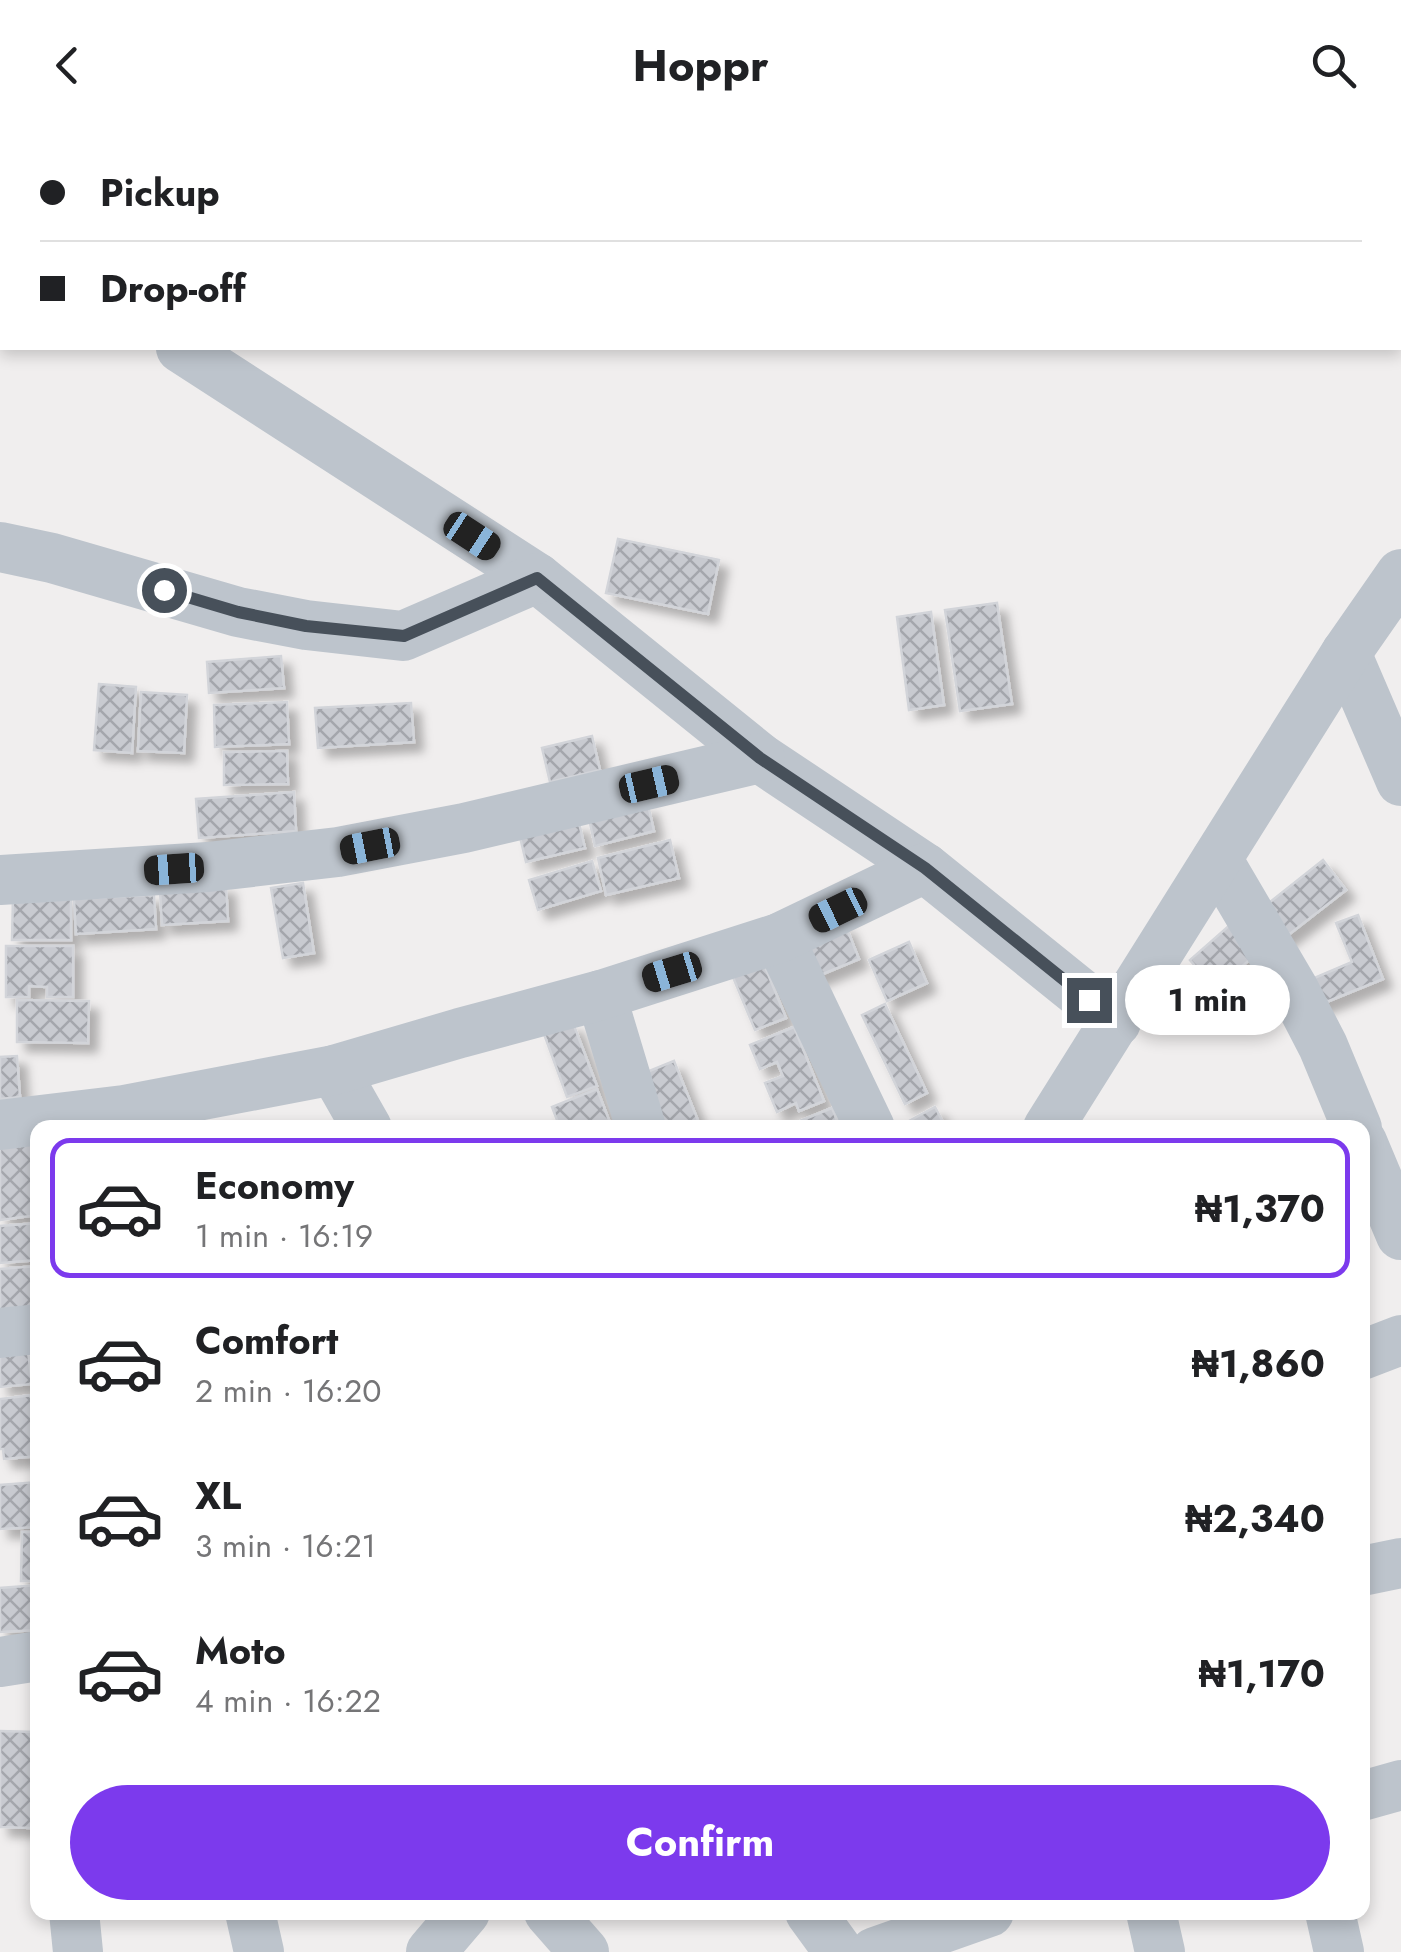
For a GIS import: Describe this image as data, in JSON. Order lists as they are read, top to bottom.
{
  "page": {
    "header": "Hoppr",
    "banner": ["Pickup", "Drop-off"],
    "bubble": "1 min",
    "list": [
      {
        "name": "Economy",
        "note": "1 min · 16:19",
        "value": "₦1,370"
      },
      {
        "name": "Comfort",
        "note": "2 min · 16:20",
        "value": "₦1,860"
      },
      {
        "name": "XL",
        "note": "3 min · 16:21",
        "value": "₦2,340"
      },
      {
        "name": "Moto",
        "note": "4 min · 16:22",
        "value": "₦1,170"
      }
    ],
    "buttons": "Confirm"
  }
}
